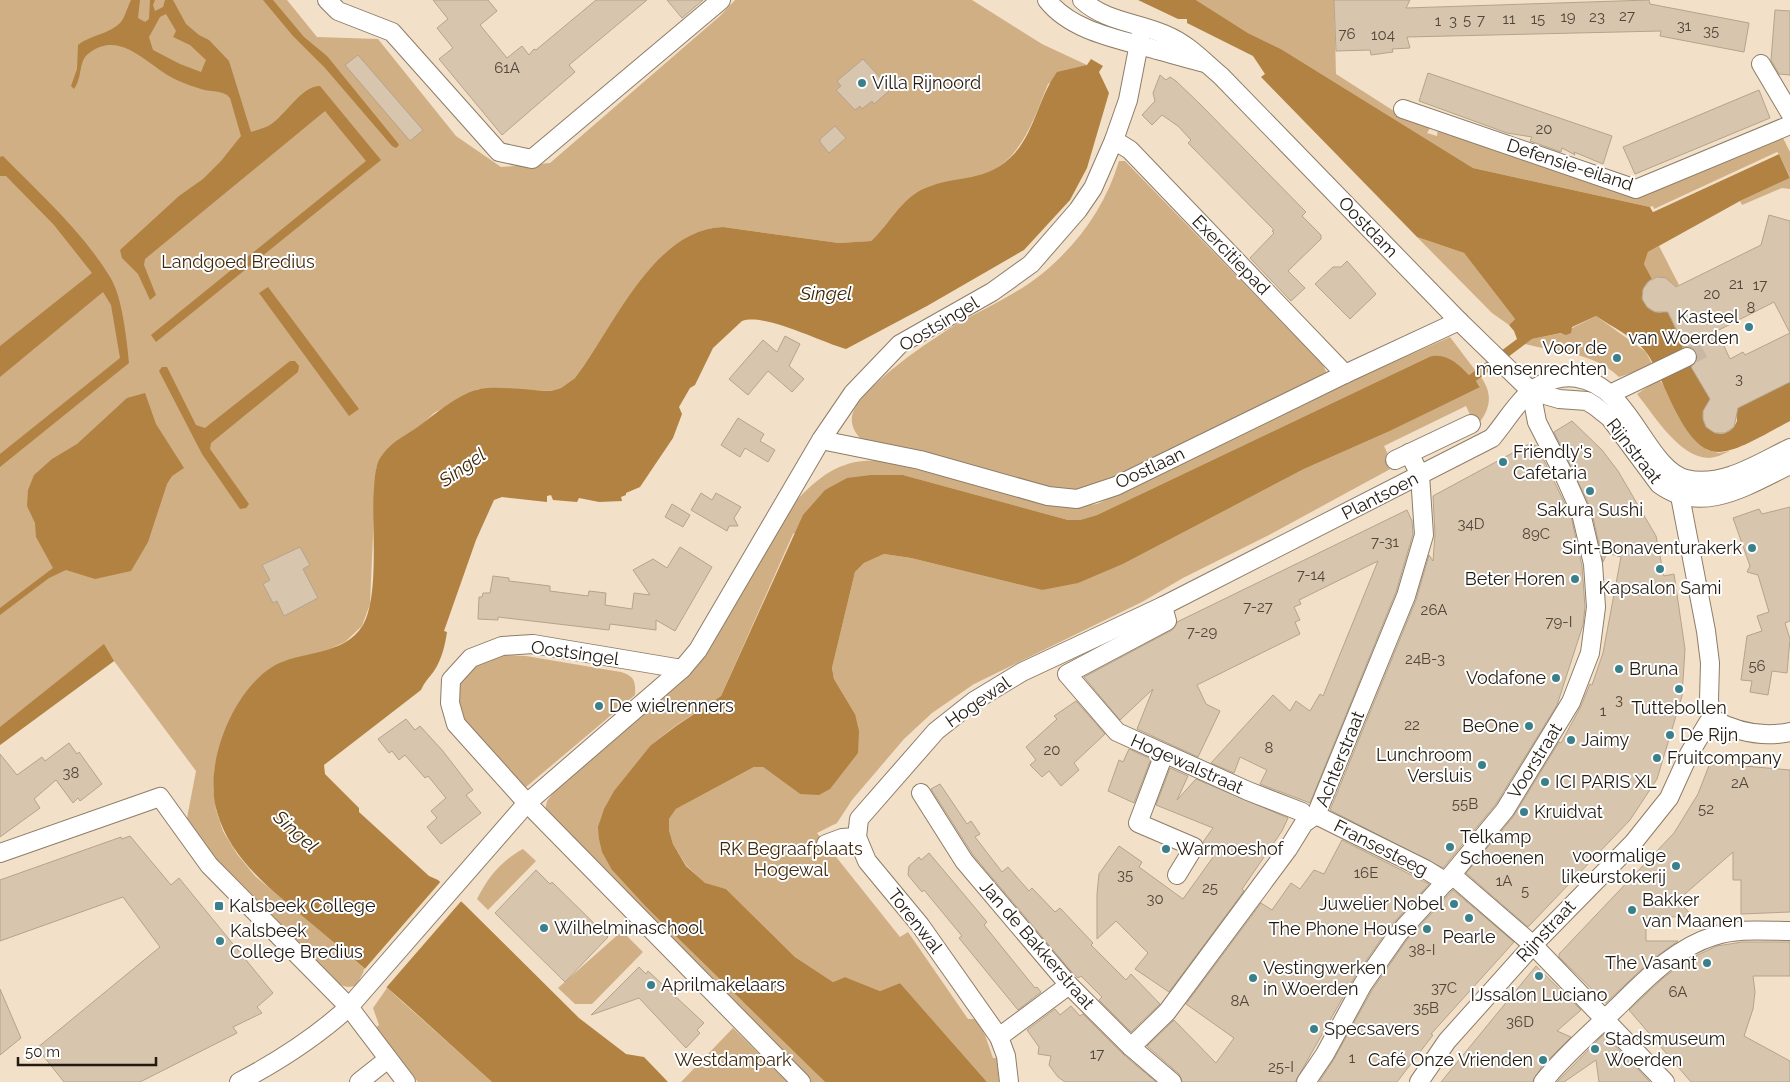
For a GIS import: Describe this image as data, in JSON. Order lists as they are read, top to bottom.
{
  "streets": {
    "street": [
      "Defensie-eiland",
      "Oostdam",
      "Exercitiepad",
      "Oostsingel",
      "Rijnstraat",
      "Oostlaan",
      "Plantsoen",
      "Hogewal",
      "Achterstraat",
      "Voorstraat",
      "Hogewalstraat",
      "Fransesteeg",
      "Torenwal",
      "Jan de Bakkerstraat"
    ]
  },
  "crossings": [
    ["Oostdam", "Oostsingel"],
    ["Oostdam", "Rijnstraat"],
    ["Oostdam", "Oostlaan"],
    ["Oostdam", "Plantsoen"],
    ["Oostdam", "Voorstraat"],
    ["Exercitiepad", "Oostsingel"],
    ["Exercitiepad", "Oostlaan"],
    ["Oostsingel", "Oostlaan"],
    ["Rijnstraat", "Plantsoen"],
    ["Rijnstraat", "Voorstraat"],
    ["Rijnstraat", "Fransesteeg"],
    ["Plantsoen", "Hogewal"],
    ["Plantsoen", "Achterstraat"],
    ["Plantsoen", "Voorstraat"],
    ["Plantsoen", "Hogewalstraat"],
    ["Hogewal", "Torenwal"],
    ["Achterstraat", "Hogewalstraat"],
    ["Achterstraat", "Fransesteeg"],
    ["Achterstraat", "Jan de Bakkerstraat"],
    ["Voorstraat", "Fransesteeg"],
    ["Hogewalstraat", "Fransesteeg"]
  ],
  "water": ["Singel"],
  "parks": ["Landgoed Bredius", "RK Begraafplaats Hogewal", "Westdampark"],
  "places": {
    "other": [
      "Villa Rijnoord",
      "Kasteel van Woerden",
      "Voor de mensenrechten",
      "Friendly's Cafetaria",
      "Sakura Sushi",
      "Sint-Bonaventurakerk",
      "Kapsalon Sami",
      "Beter Horen",
      "Bruna",
      "Vodafone",
      "Tuttebollen",
      "De wielrenners",
      "BeOne",
      "De Rijn",
      "Jaimy",
      "Fruitcompany",
      "Lunchroom Versluis",
      "ICI PARIS XL",
      "Kruidvat",
      "Telkamp Schoenen",
      "Warmoeshof",
      "voormalige likeurstokerij",
      "Juwelier Nobel",
      "Bakker van Maanen",
      "Pearle",
      "Wilhelminaschool",
      "The Phone House",
      "Kalsbeek College Bredius",
      "The Vasant",
      "IJssalon Luciano",
      "Vestingwerken in Woerden",
      "Aprilmakelaars",
      "Specsavers",
      "Stadsmuseum Woerden",
      "Café Onze Vrienden"
    ],
    "transit": ["Kalsbeek College"]
  },
  "house_numbers": [
    "27",
    "19",
    "23",
    "11",
    "15",
    "5",
    "7",
    "1",
    "3",
    "31",
    "35",
    "76",
    "104",
    "61A",
    "20",
    "21",
    "17",
    "20",
    "8",
    "3",
    "34D",
    "89C",
    "7-31",
    "7-14",
    "7-27",
    "26A",
    "79-I",
    "7-29",
    "24B-3",
    "56",
    "3",
    "1",
    "22",
    "8",
    "20",
    "38",
    "2A",
    "55B",
    "52",
    "16E",
    "35",
    "1A",
    "25",
    "5",
    "30",
    "38-I",
    "37C",
    "6A",
    "8A",
    "35B",
    "36D",
    "17",
    "1",
    "25-I"
  ],
  "scale_bar": "50 m"
}
